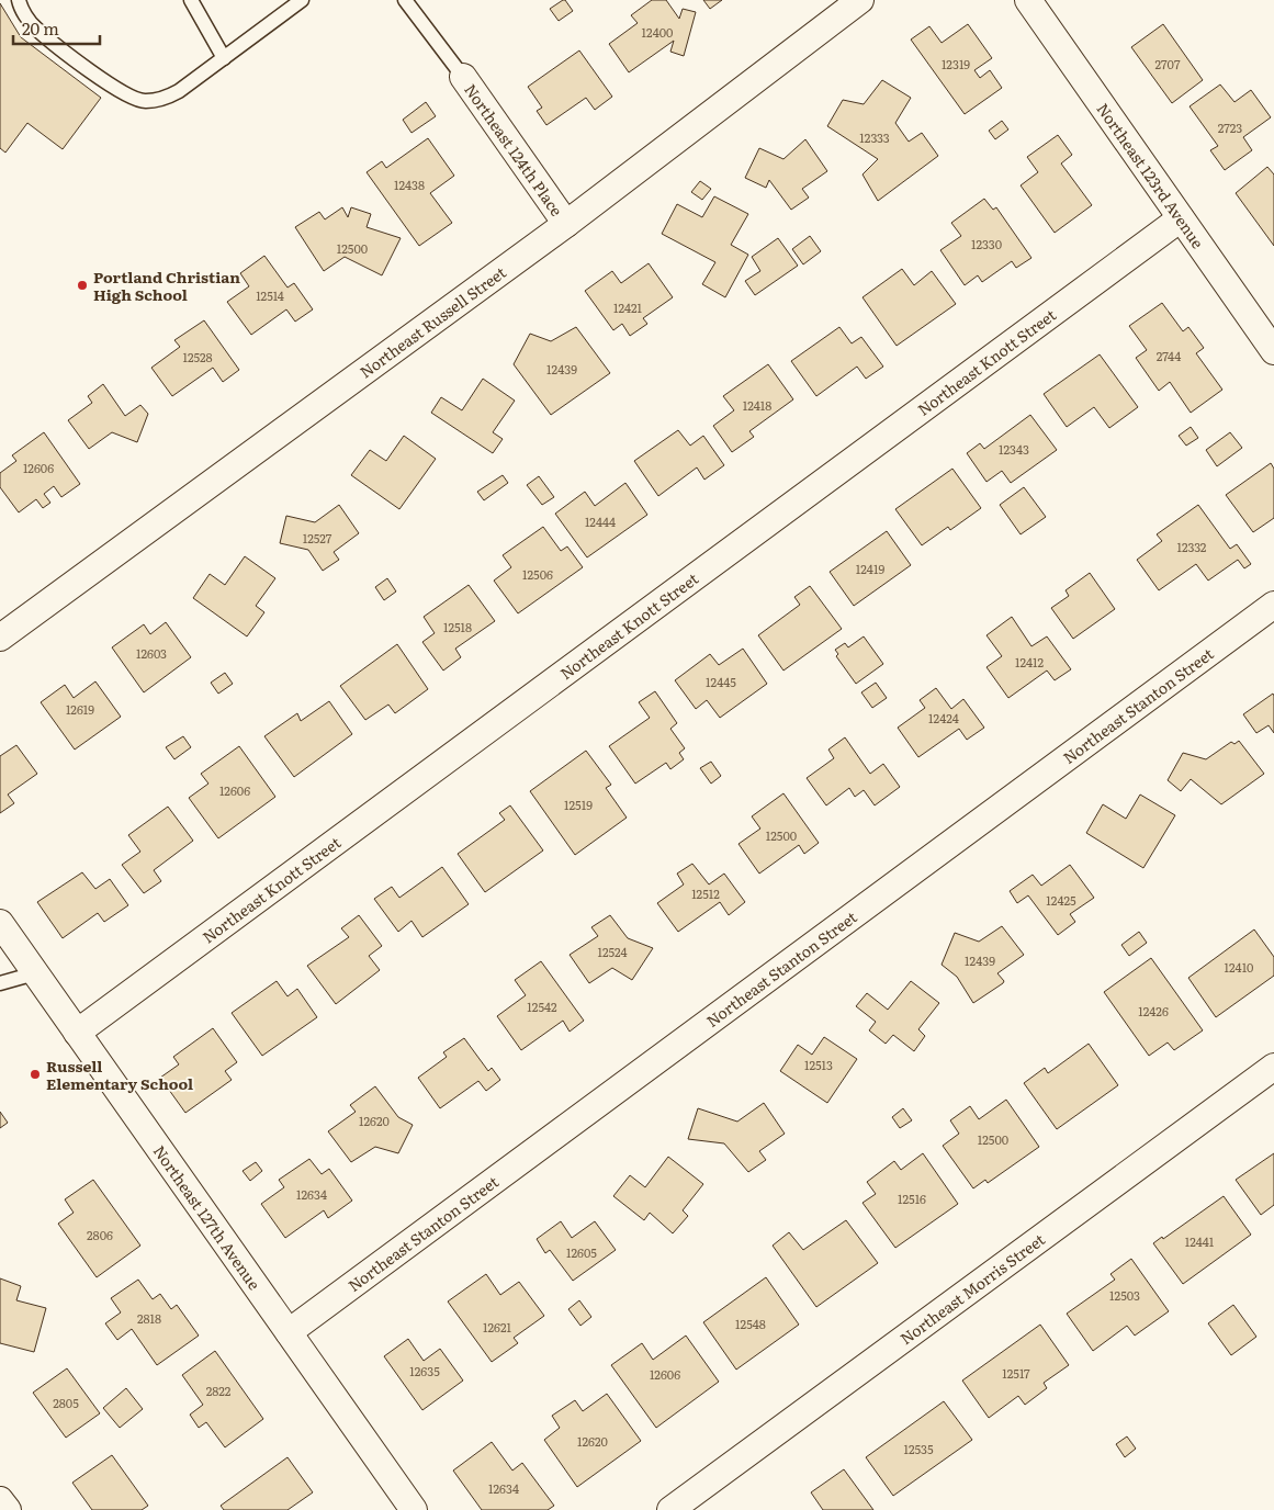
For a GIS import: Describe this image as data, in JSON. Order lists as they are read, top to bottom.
{
  "streets": {
    "street": [
      "Northeast 124th Place",
      "Northeast 123rd Avenue",
      "Northeast Russell Street",
      "Northeast Knott Street",
      "Northeast Stanton Street",
      "Northeast 127th Avenue",
      "Northeast Morris Street"
    ]
  },
  "crossings": [
    ["Northeast 124th Place", "Northeast Russell Street"],
    ["Northeast 123rd Avenue", "Northeast Knott Street"],
    ["Northeast Knott Street", "Northeast 127th Avenue"],
    ["Northeast Stanton Street", "Northeast 127th Avenue"]
  ],
  "places": ["Portland Christian High School", "Russell Elementary School"],
  "house_numbers": [
    "12400",
    "12319",
    "2707",
    "2723",
    "12333",
    "12438",
    "12330",
    "12500",
    "12514",
    "12421",
    "2744",
    "12528",
    "12439",
    "12418",
    "12343",
    "12606",
    "12444",
    "12527",
    "12332",
    "12419",
    "12506",
    "12518",
    "12603",
    "12412",
    "12445",
    "12619",
    "12424",
    "12606",
    "12519",
    "12500",
    "12512",
    "12425",
    "12524",
    "12439",
    "12410",
    "12542",
    "12426",
    "12513",
    "12620",
    "12500",
    "12634",
    "12516",
    "2806",
    "12441",
    "12605",
    "12503",
    "2818",
    "12548",
    "12621",
    "12635",
    "12517",
    "12606",
    "2822",
    "2805",
    "12620",
    "12535",
    "12634"
  ],
  "scale_bar": "20 m"
}
